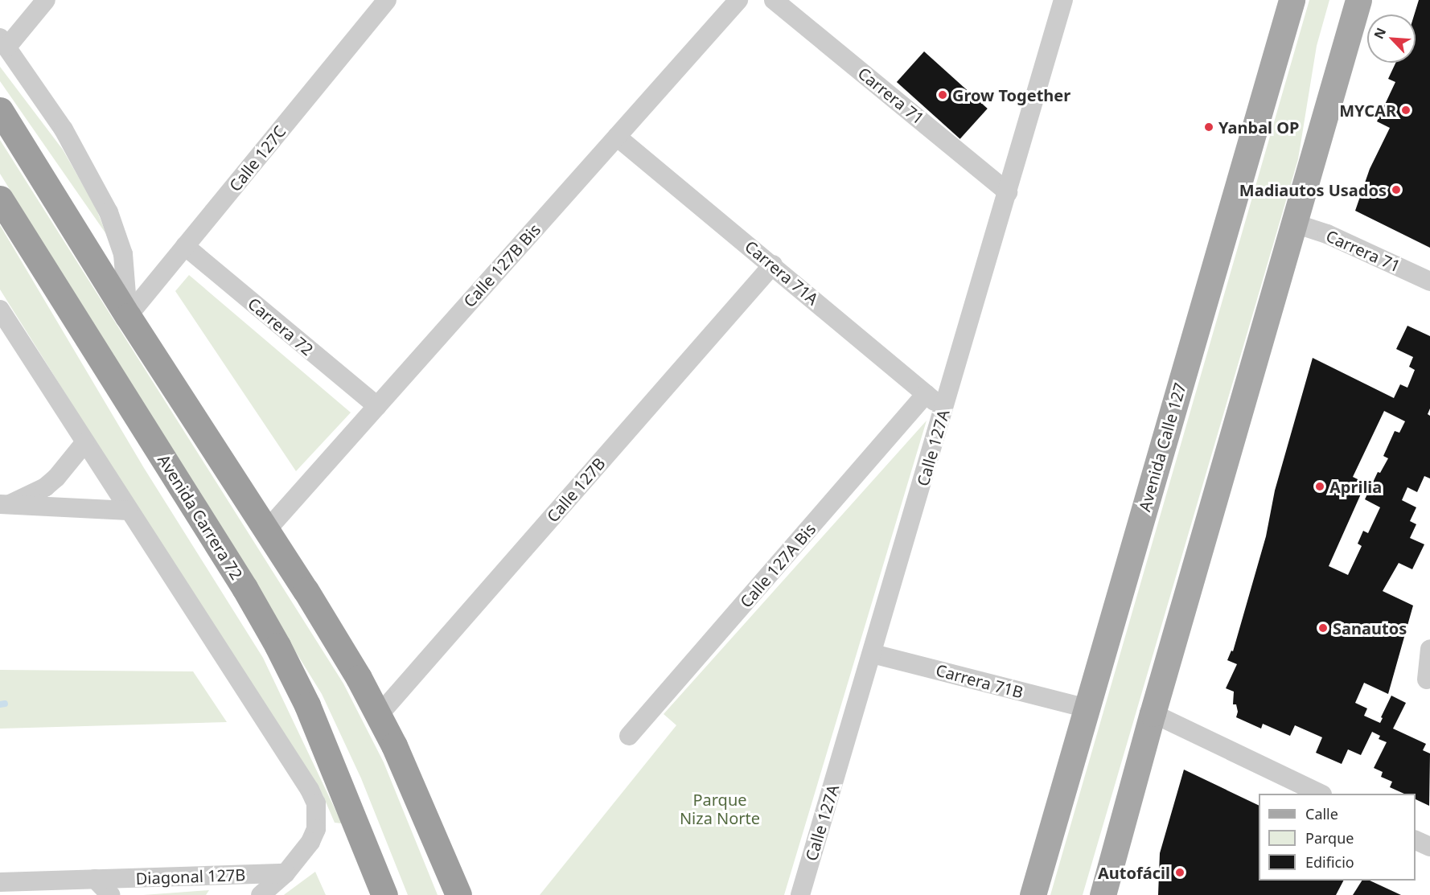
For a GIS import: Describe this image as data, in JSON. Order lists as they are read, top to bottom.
{
  "streets": {
    "highway": ["Avenida Carrera 72"],
    "main road": ["Avenida Calle 127"],
    "street": [
      "Carrera 71",
      "Calle 127C",
      "Calle 127B Bis",
      "Carrera 71A",
      "Carrera 72",
      "Calle 127A",
      "Calle 127B",
      "Calle 127A Bis",
      "Carrera 71B",
      "Diagonal 127B"
    ]
  },
  "crossings": [
    ["Carrera 71", "Calle 127A"],
    ["Calle 127C", "Carrera 72"],
    ["Calle 127B Bis", "Carrera 71A"],
    ["Calle 127B Bis", "Carrera 72"],
    ["Carrera 71A", "Calle 127A"],
    ["Carrera 71A", "Calle 127B"],
    ["Carrera 71A", "Calle 127A Bis"],
    ["Avenida Calle 127", "Carrera 71B"],
    ["Calle 127A", "Carrera 71B"]
  ],
  "parks": ["Parque Niza Norte"],
  "places": [
    "Grow Together",
    "MYCAR",
    "Yanbal OP",
    "Madiautos Usados",
    "Aprilia",
    "Sanautos",
    "Autofácil"
  ],
  "legend": ["Calle", "Parque", "Edificio"],
  "north": "top left"
}
